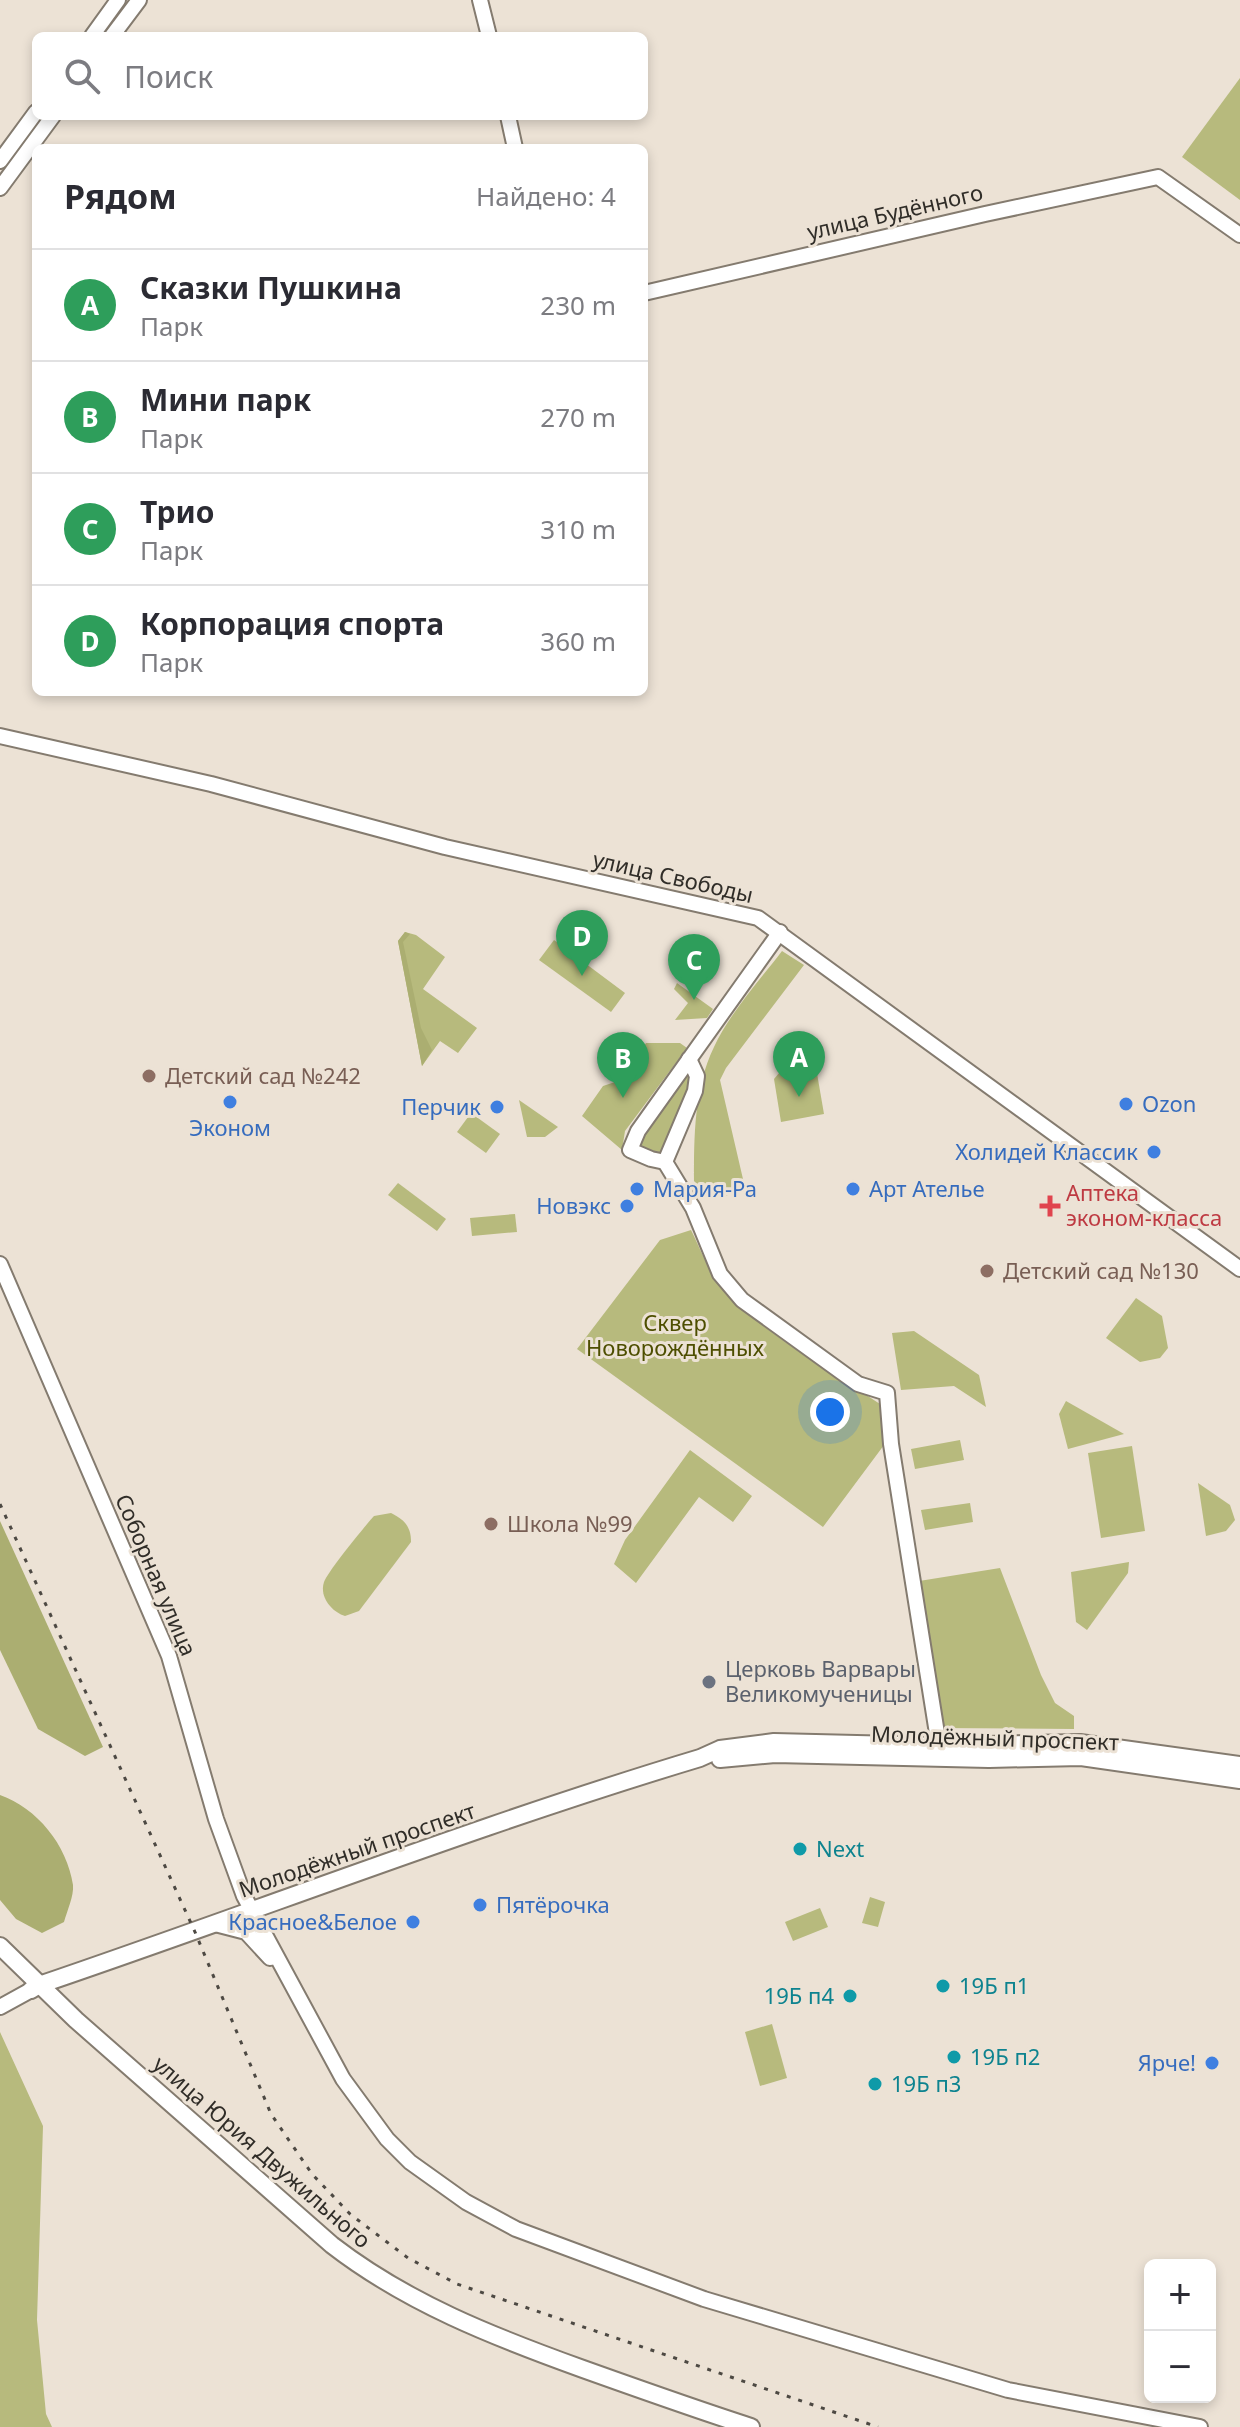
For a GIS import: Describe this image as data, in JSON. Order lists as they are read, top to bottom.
{
  "streets": {
    "main road": ["Молодёжный проспект", "улица Юрия Двужильного"],
    "street": ["улица Будённого", "улица Свободы", "Соборная улица"]
  },
  "crossings": [
    ["Соборная улица", "Молодёжный проспект"],
    ["Молодёжный проспект", "улица Юрия Двужильного"]
  ],
  "parks": ["Сквер Новорождённых"],
  "places": {
    "other": [
      "Детский сад №242",
      "Эконом",
      "Ozon",
      "Перчик",
      "Холидей Классик",
      "Мария-Ра",
      "Арт Ателье",
      "Новэкс",
      "Детский сад №130",
      "Школа №99",
      "Церковь Варвары Великомученицы",
      "Next",
      "Пятёрочка",
      "Красное&Белое",
      "19Б п1",
      "19Б п4",
      "19Б п2",
      "Ярче!",
      "19Б п3"
    ],
    "health": ["Аптека эконом-класса"]
  },
  "page": {
    "search": "Поиск",
    "heading": ["Рядом", "Найдено: 4"],
    "list": [
      {
        "mark": "A",
        "name": "Сказки Пушкина",
        "note": "Парк",
        "value": "230 m"
      },
      {
        "mark": "B",
        "name": "Мини парк",
        "note": "Парк",
        "value": "270 m"
      },
      {
        "mark": "C",
        "name": "Трио",
        "note": "Парк",
        "value": "310 m"
      },
      {
        "mark": "D",
        "name": "Корпорация спорта",
        "note": "Парк",
        "value": "360 m"
      }
    ],
    "pins": [
      "D",
      "C",
      "A",
      "B"
    ],
    "map_buttons": ["+", "−"]
  }
}
